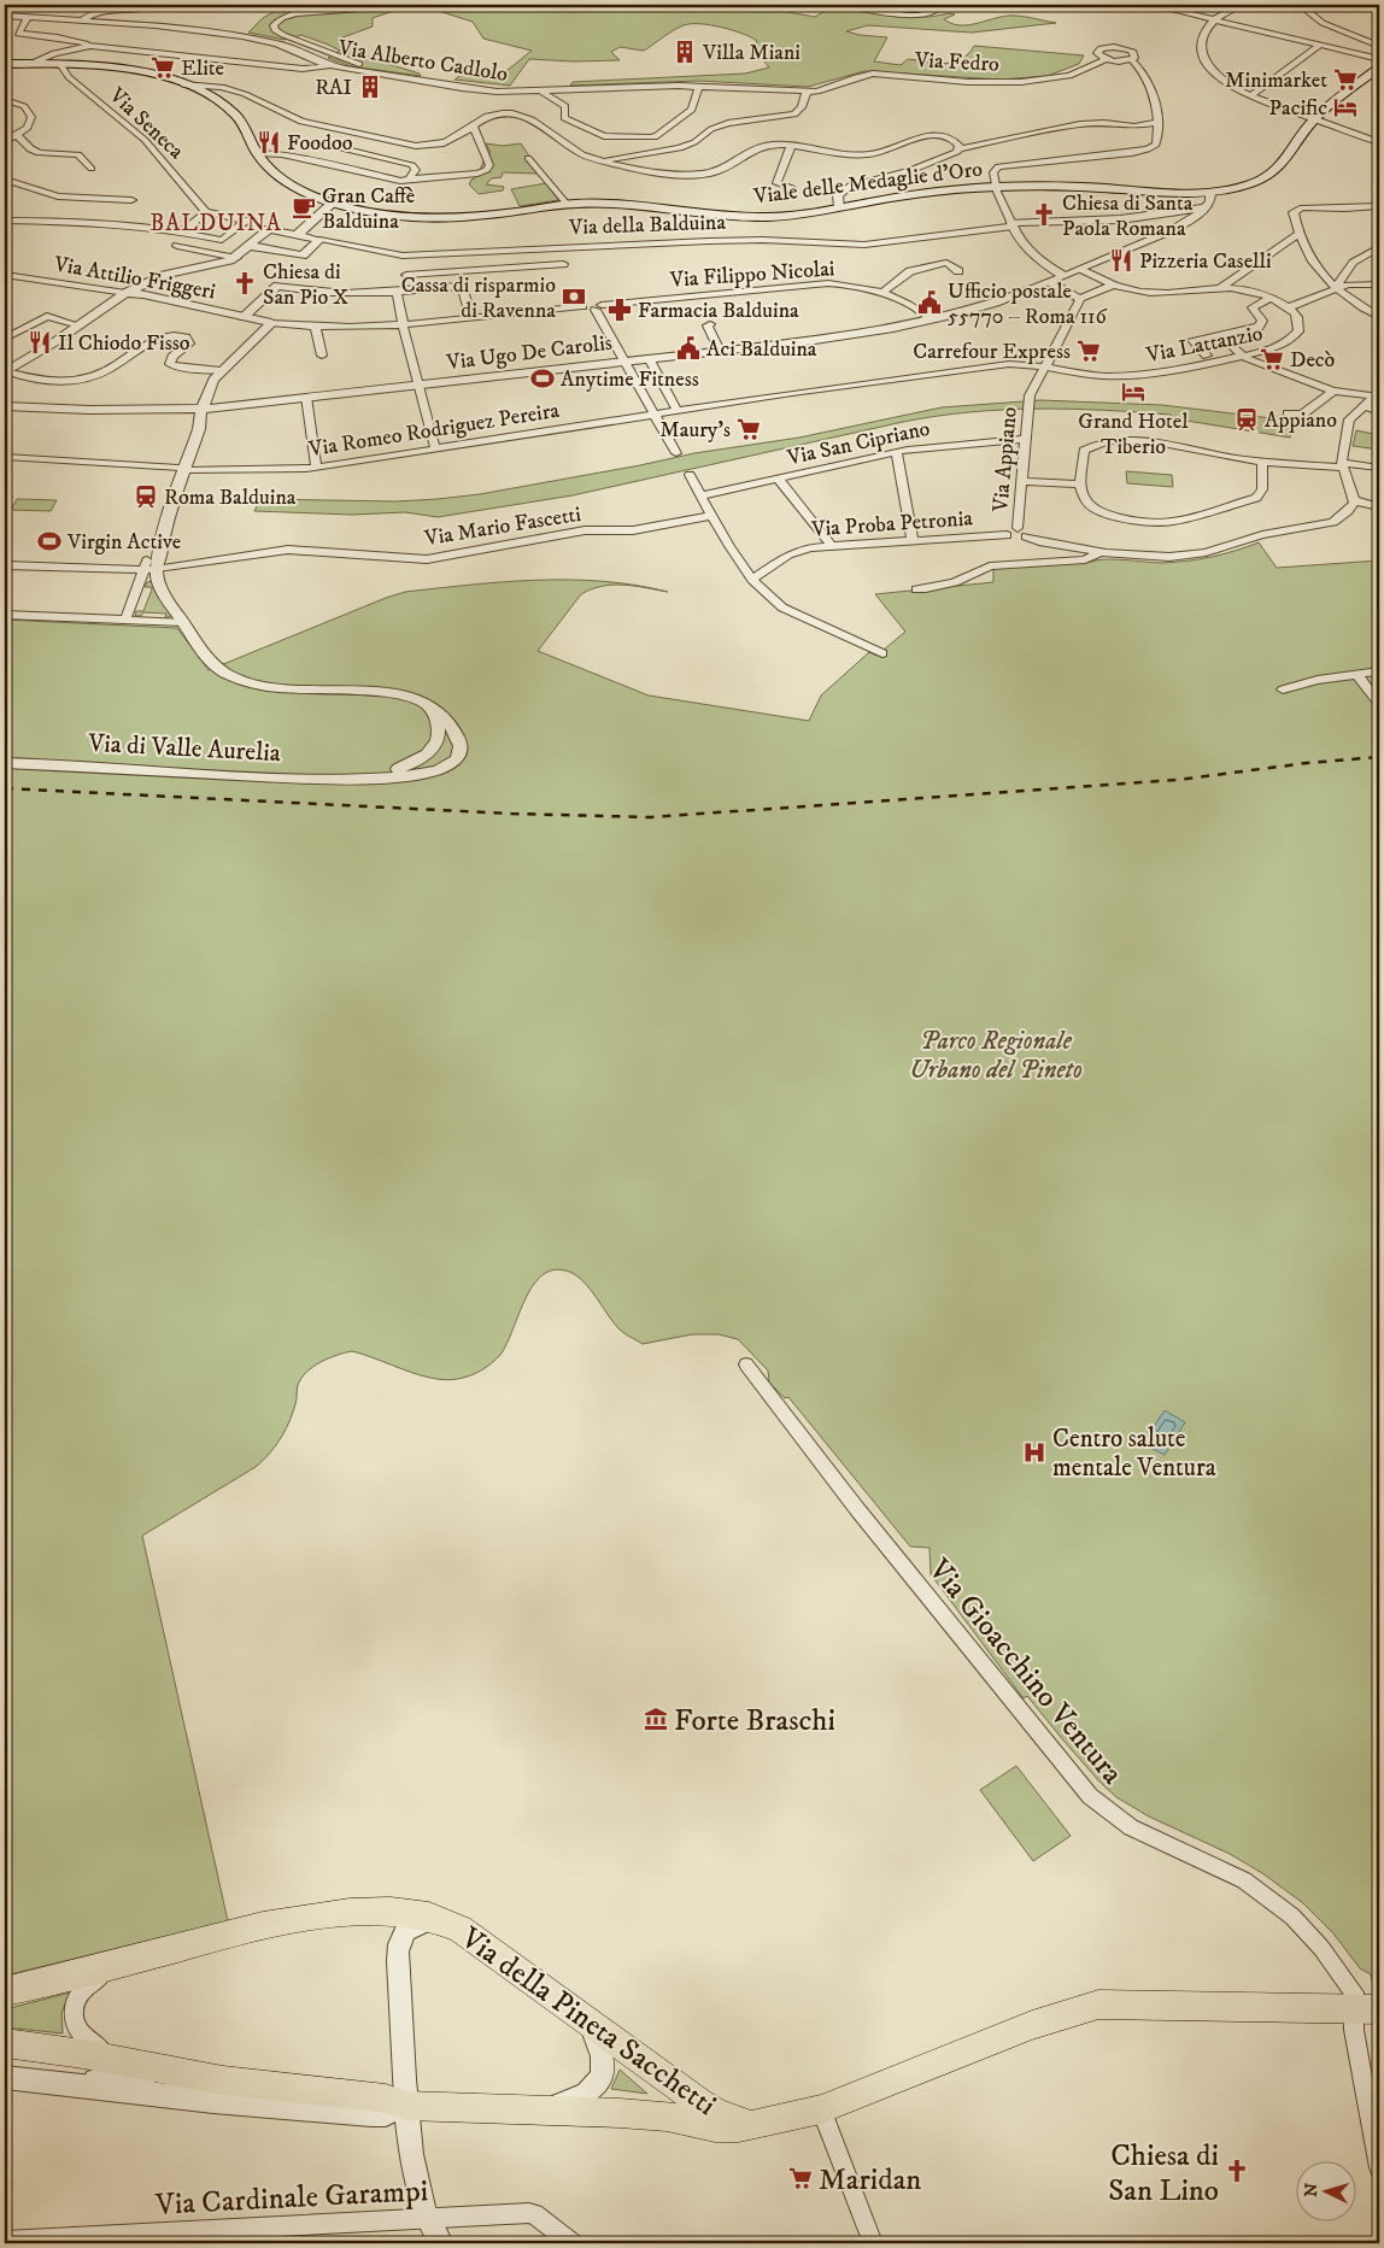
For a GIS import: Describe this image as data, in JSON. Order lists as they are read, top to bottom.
{
  "streets": {
    "main road": ["Viale delle Medaglie d'Oro", "Via della Pineta Sacchetti"],
    "street": [
      "Via Alberto Cadlolo",
      "Via Fedro",
      "Via Seneca",
      "Via della Balduina",
      "Via Filippo Nicolai",
      "Via Attilio Friggeri",
      "Via Lattanzio",
      "Via Ugo De Carolis",
      "Via Romeo Rodriguez Pereira",
      "Via San Cipriano",
      "Via Appiano",
      "Via Proba Petronia",
      "Via Mario Fascetti",
      "Via di Valle Aurelia",
      "Via Gioacchino Ventura",
      "Via Cardinale Garampi"
    ]
  },
  "crossings": [
    ["Via Alberto Cadlolo", "Via Fedro"],
    ["Via Seneca", "Viale delle Medaglie d'Oro"],
    ["Via Filippo Nicolai", "Via Attilio Friggeri"],
    ["Via Filippo Nicolai", "Via Ugo De Carolis"],
    ["Via Lattanzio", "Via Romeo Rodriguez Pereira"],
    ["Via Lattanzio", "Via Appiano"],
    ["Via Romeo Rodriguez Pereira", "Via Appiano"],
    ["Via San Cipriano", "Via Appiano"]
  ],
  "districts": ["BALDUINA"],
  "parks": ["Parco Regionale Urbano del Pineto"],
  "places": {
    "building": ["Villa Miani", "RAI"],
    "supermarket": [
      "Elite",
      "Minimarket",
      "Carrefour Express",
      "Decò",
      "Maury's",
      "Maridan"
    ],
    "hotel": ["Pacific", "Grand Hotel Tiberio"],
    "restaurant": ["Foodoo", "Pizzeria Caselli", "Il Chiodo Fisso"],
    "cafe": ["Gran Caffè Balduina"],
    "church": ["Chiesa di Santa Paola Romana", "Chiesa di San Pio X", "Chiesa di San Lino"],
    "bank": ["Cassa di risparmio di Ravenna"],
    "public building": ["Ufficio postale 55770 – Roma 116", "Aci Balduina"],
    "pharmacy": ["Farmacia Balduina"],
    "sports": ["Anytime Fitness", "Virgin Active"],
    "station": ["Appiano", "Roma Balduina"],
    "hospital": ["Centro salute mentale Ventura"],
    "museum": ["Forte Braschi"]
  },
  "north": "left"
}
